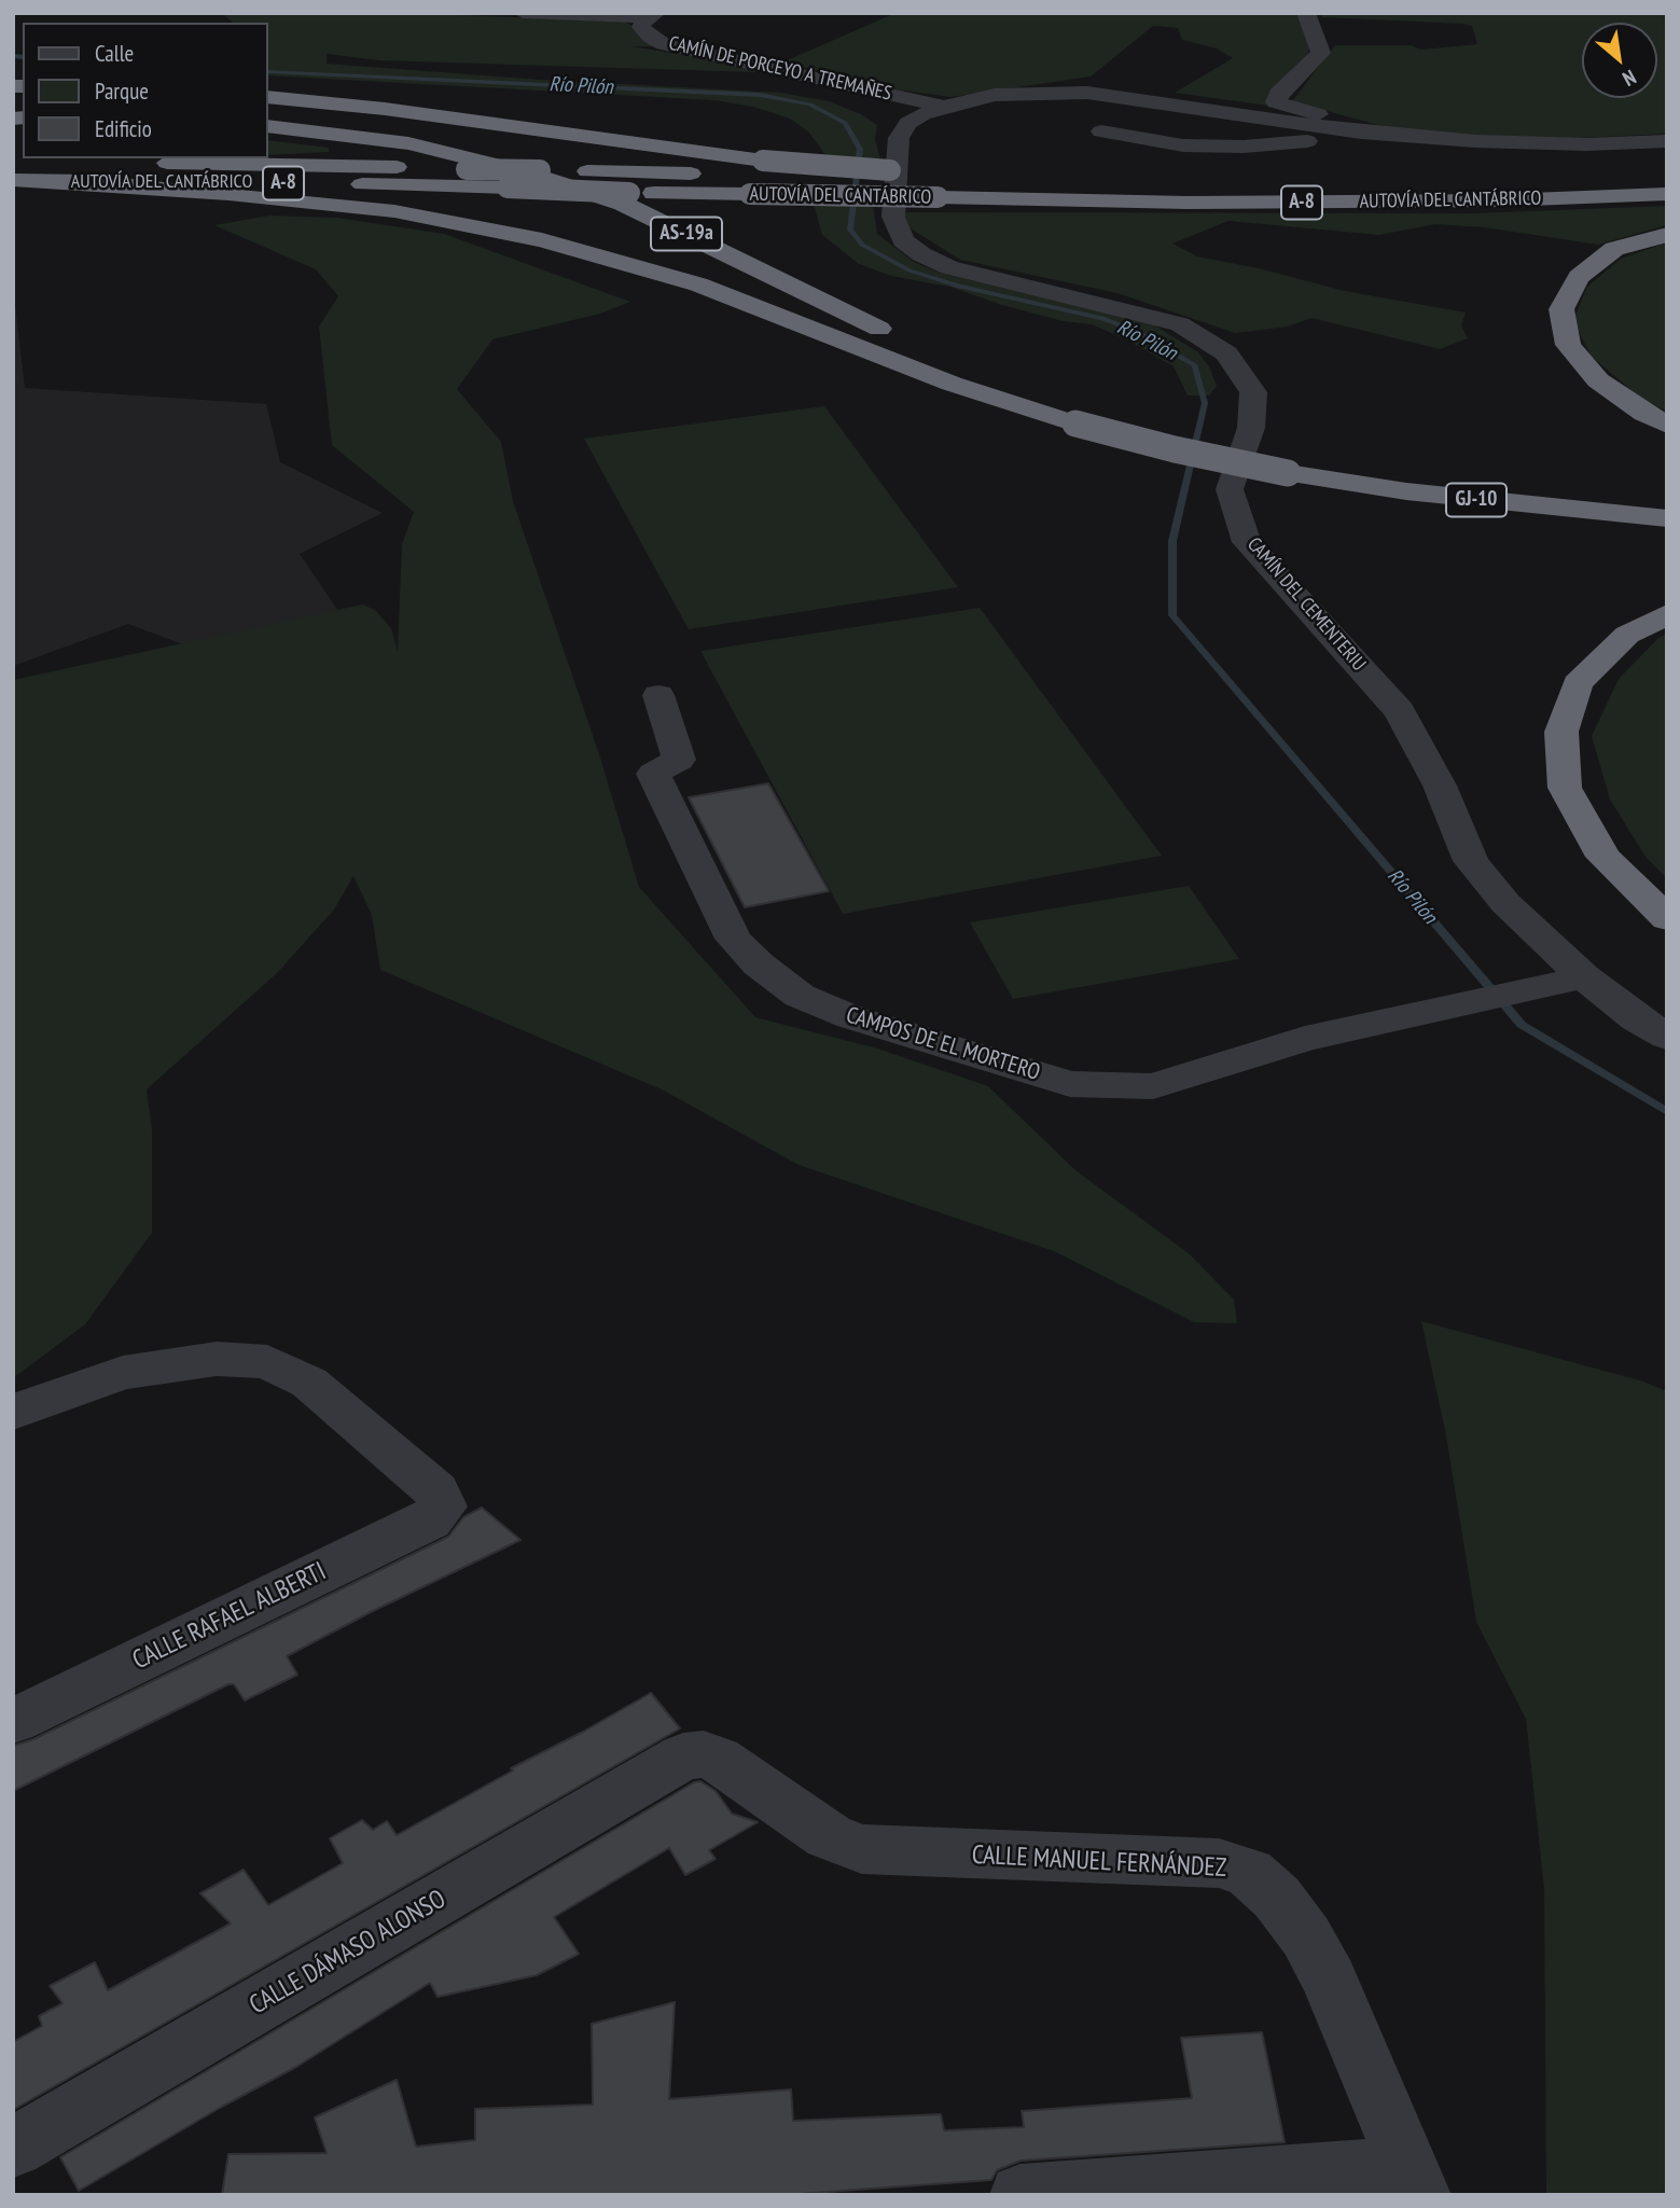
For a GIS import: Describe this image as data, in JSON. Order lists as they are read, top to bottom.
{
  "streets": {
    "highway": [
      "AUTOVÍA DEL CANTÁBRICO",
      "A-8",
      "AS-19a",
      "GJ-10"
    ],
    "street": [
      "CAMÍN DE PORCEYO A TREMAÑES",
      "CAMÍN DEL CEMENTERIU",
      "CAMPOS DE EL MORTERO",
      "CALLE RAFAEL ALBERTI",
      "CALLE MANUEL FERNÁNDEZ",
      "CALLE DÁMASO ALONSO"
    ]
  },
  "crossings": [
    ["CAMÍN DE PORCEYO A TREMAÑES", "CAMÍN DEL CEMENTERIU"],
    ["AUTOVÍA DEL CANTÁBRICO", "AS-19a"],
    ["CAMÍN DEL CEMENTERIU", "CAMPOS DE EL MORTERO"],
    ["CALLE MANUEL FERNÁNDEZ", "CALLE DÁMASO ALONSO"]
  ],
  "water": ["Río Pilón"],
  "legend": ["Calle", "Parque", "Edificio"],
  "north": "bottom right"
}
